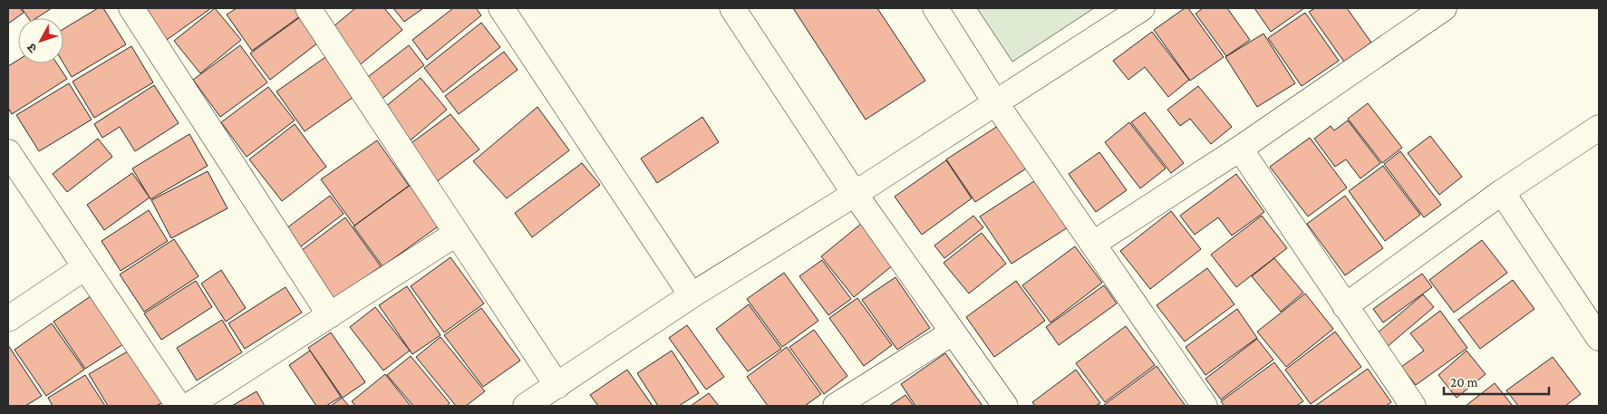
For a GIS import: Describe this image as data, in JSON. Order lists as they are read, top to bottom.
{
  "scale_bar": "20 m",
  "north": "bottom left"
}
